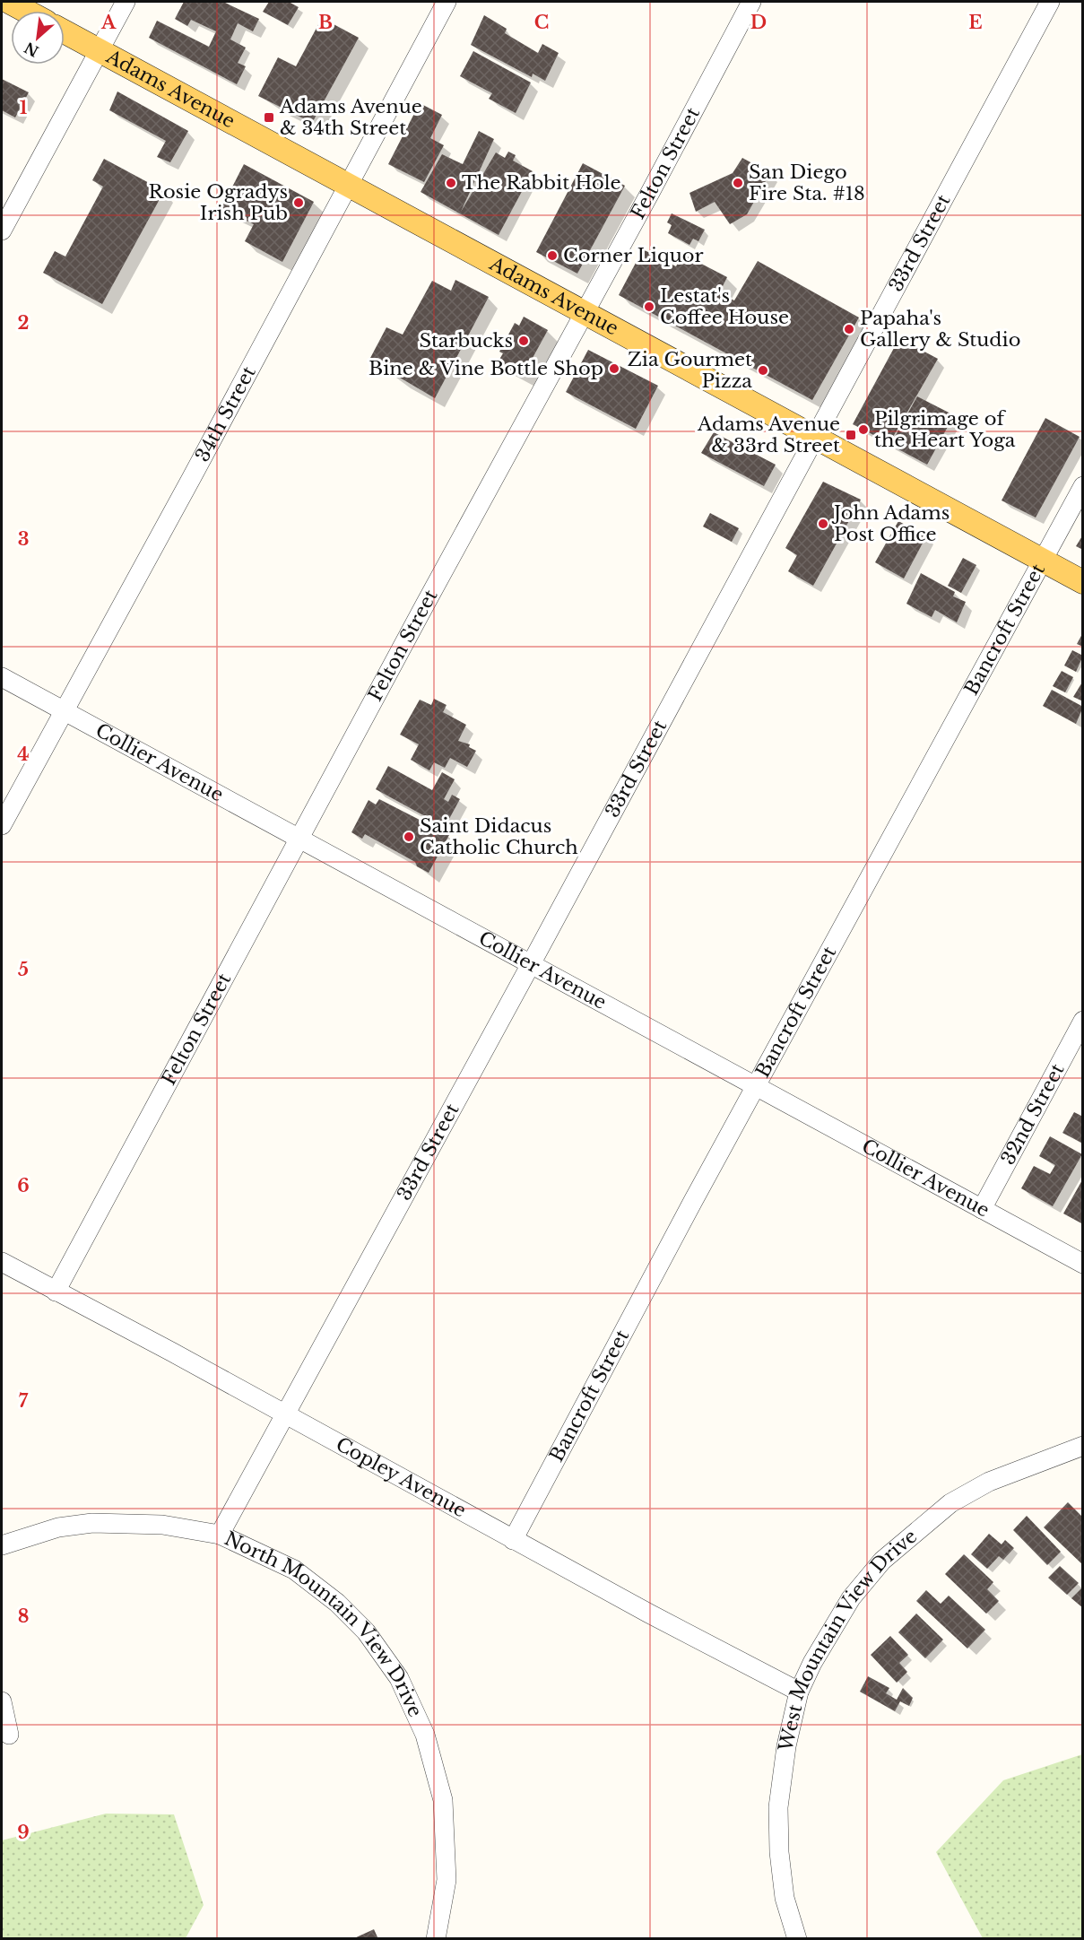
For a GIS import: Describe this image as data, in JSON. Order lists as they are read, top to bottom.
{
  "streets": {
    "main road": ["Adams Avenue"],
    "street": [
      "Felton Street",
      "33rd Street",
      "34th Street",
      "Bancroft Street",
      "Collier Avenue",
      "32nd Street",
      "Copley Avenue",
      "North Mountain View Drive",
      "West Mountain View Drive"
    ]
  },
  "crossings": [
    ["Adams Avenue", "Felton Street"],
    ["Adams Avenue", "33rd Street"],
    ["Adams Avenue", "34th Street"],
    ["Adams Avenue", "Bancroft Street"],
    ["Felton Street", "Collier Avenue"],
    ["Felton Street", "Copley Avenue"],
    ["33rd Street", "Collier Avenue"],
    ["33rd Street", "Copley Avenue"],
    ["33rd Street", "North Mountain View Drive"],
    ["34th Street", "Collier Avenue"],
    ["Bancroft Street", "Collier Avenue"],
    ["Bancroft Street", "Copley Avenue"],
    ["Collier Avenue", "32nd Street"],
    ["Copley Avenue", "West Mountain View Drive"]
  ],
  "places": {
    "transit": ["Adams Avenue & 34th Street", "Adams Avenue & 33rd Street"],
    "other": [
      "The Rabbit Hole",
      "San Diego Fire Sta. #18",
      "Rosie Ogradys Irish Pub",
      "Corner Liquor",
      "Lestat's Coffee House",
      "Papaha's Gallery & Studio",
      "Starbucks",
      "Bine & Vine Bottle Shop",
      "Zia Gourmet Pizza",
      "Pilgrimage of the Heart Yoga",
      "John Adams Post Office",
      "Saint Didacus Catholic Church"
    ]
  },
  "north": "bottom left",
  "grid": {
    "columns": [
      "A",
      "B",
      "C",
      "D",
      "E"
    ],
    "rows": [
      "1",
      "2",
      "3",
      "4",
      "5",
      "6",
      "7",
      "8",
      "9"
    ]
  }
}
